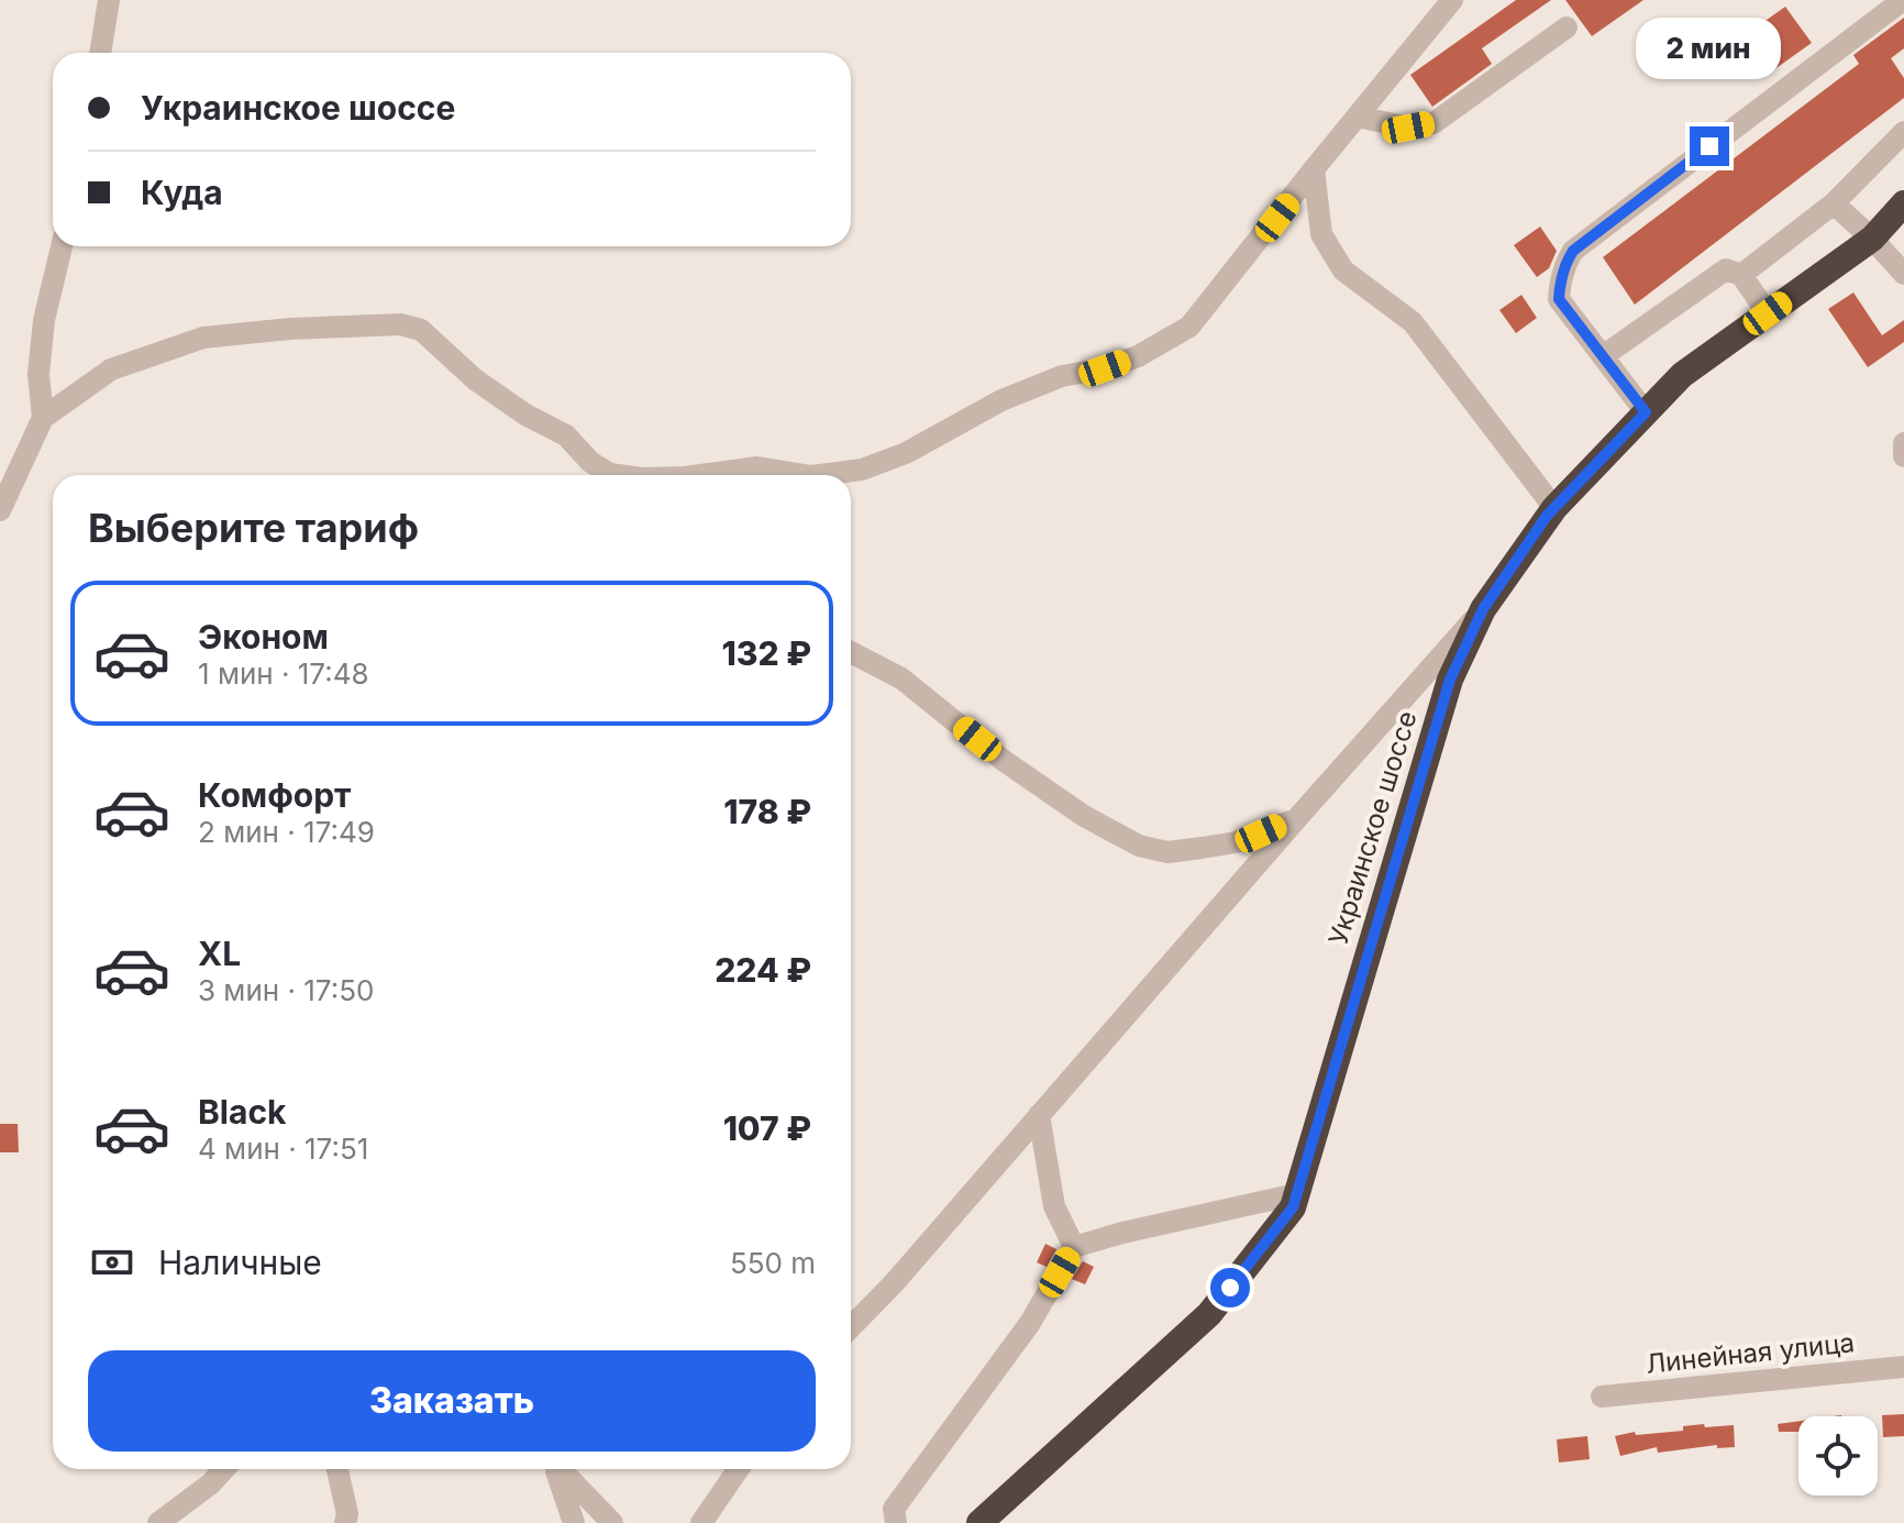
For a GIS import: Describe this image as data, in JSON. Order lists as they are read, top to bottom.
{
  "streets": {
    "highway": ["Украинское шоссе"],
    "street": ["Линейная улица"]
  },
  "page": {
    "bubble": "2 мин",
    "banner": ["Украинское шоссе", "Куда"],
    "heading": "Выберите тариф",
    "list": [
      {
        "name": "Эконом",
        "note": "1 мин · 17:48",
        "value": "132 ₽"
      },
      {
        "name": "Комфорт",
        "note": "2 мин · 17:49",
        "value": "178 ₽"
      },
      {
        "name": "XL",
        "note": "3 мин · 17:50",
        "value": "224 ₽"
      },
      {
        "name": "Black",
        "note": "4 мин · 17:51",
        "value": "107 ₽"
      }
    ],
    "pay": ["Наличные", "550 m"],
    "buttons": "Заказать"
  }
}
